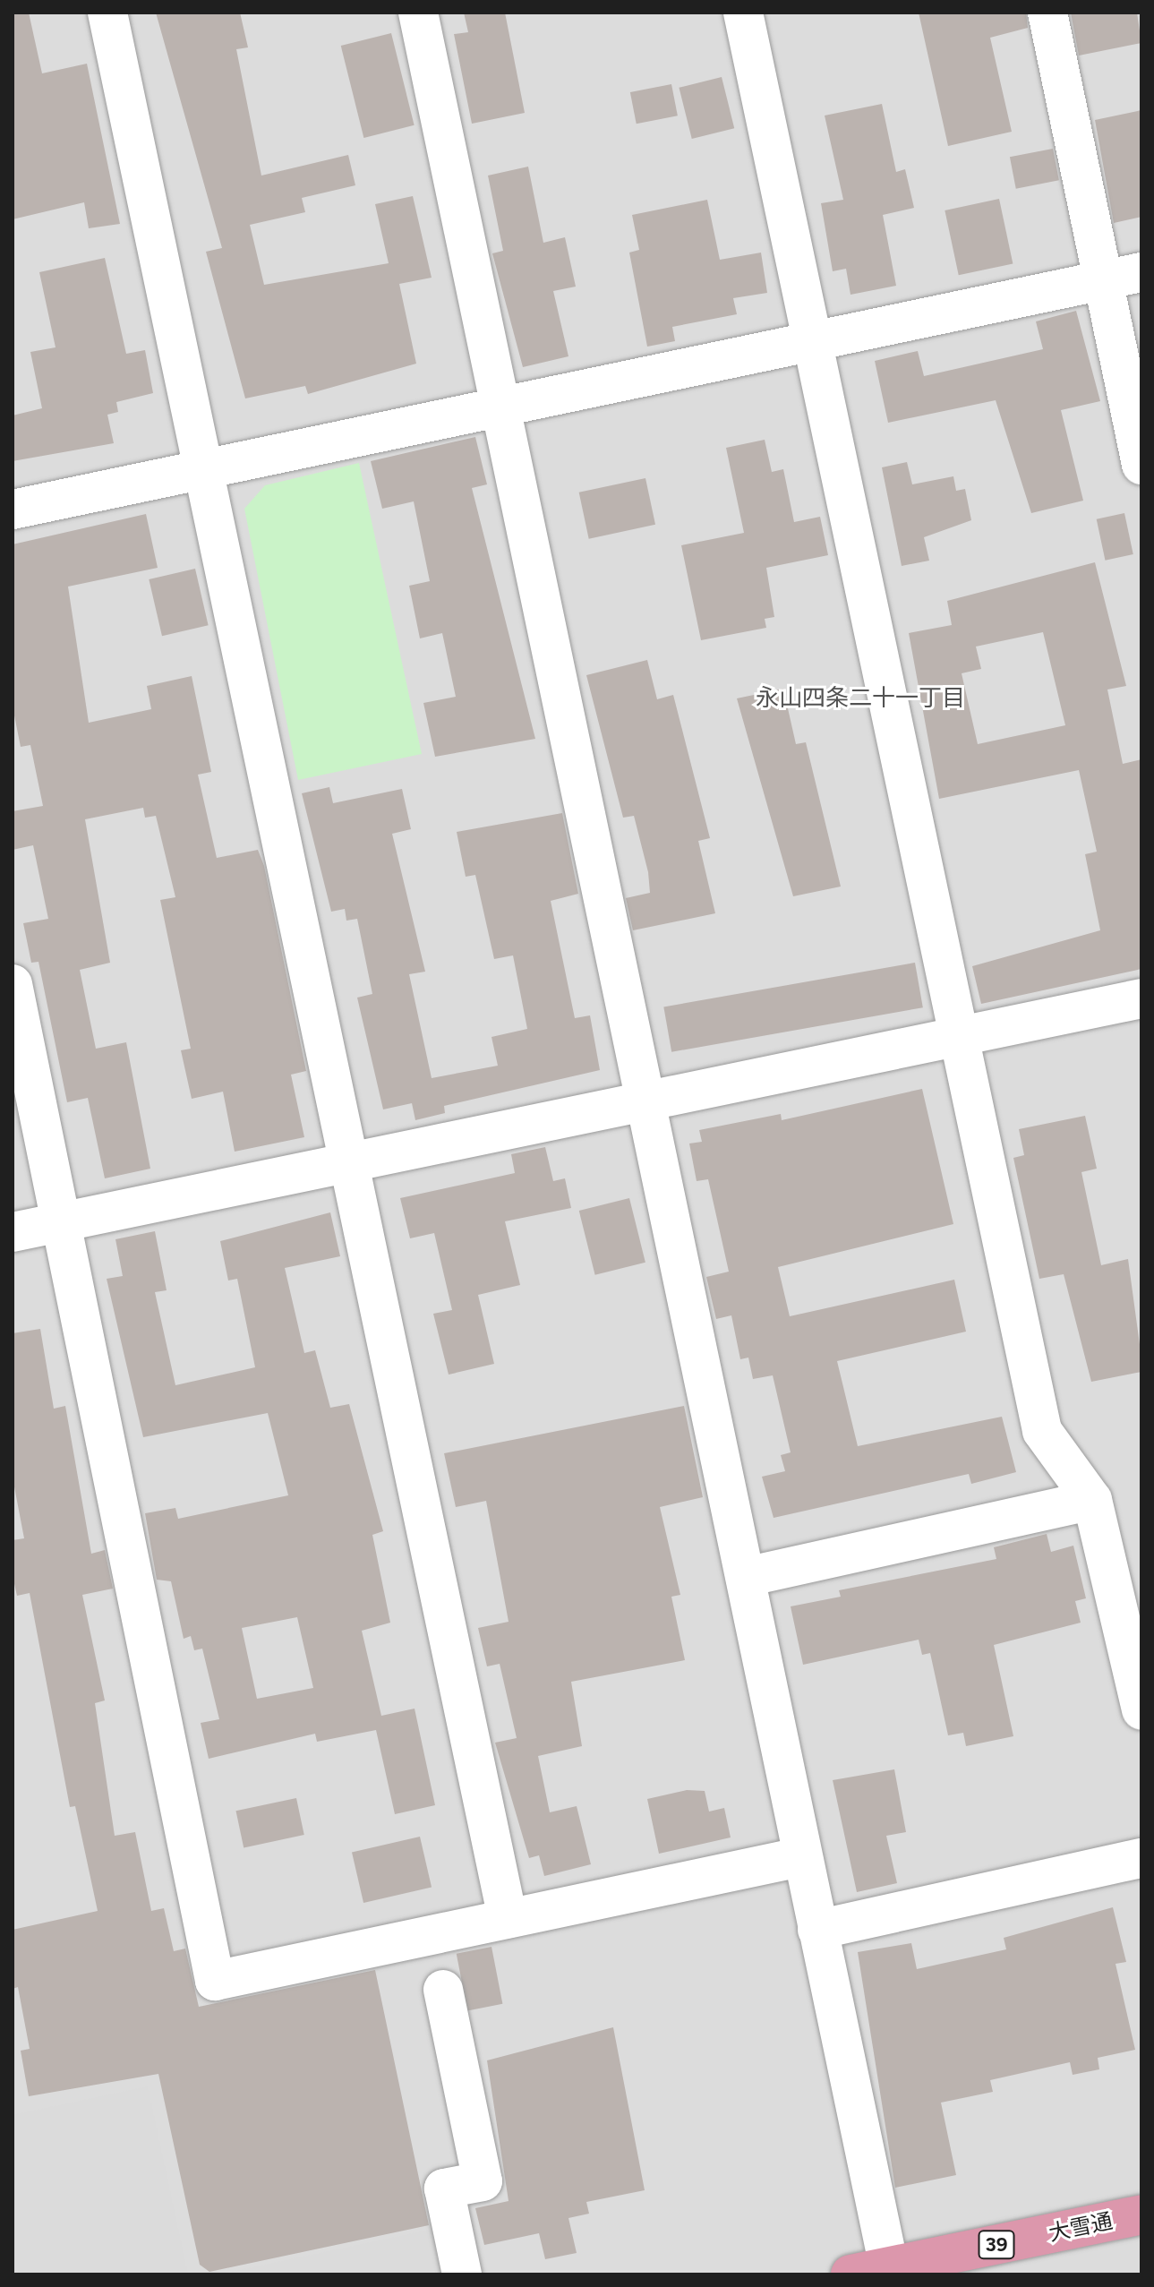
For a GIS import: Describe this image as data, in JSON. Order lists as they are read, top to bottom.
{
  "streets": {
    "highway": ["大雪通", "39"]
  },
  "districts": ["永山四条二十一丁目"]
}
